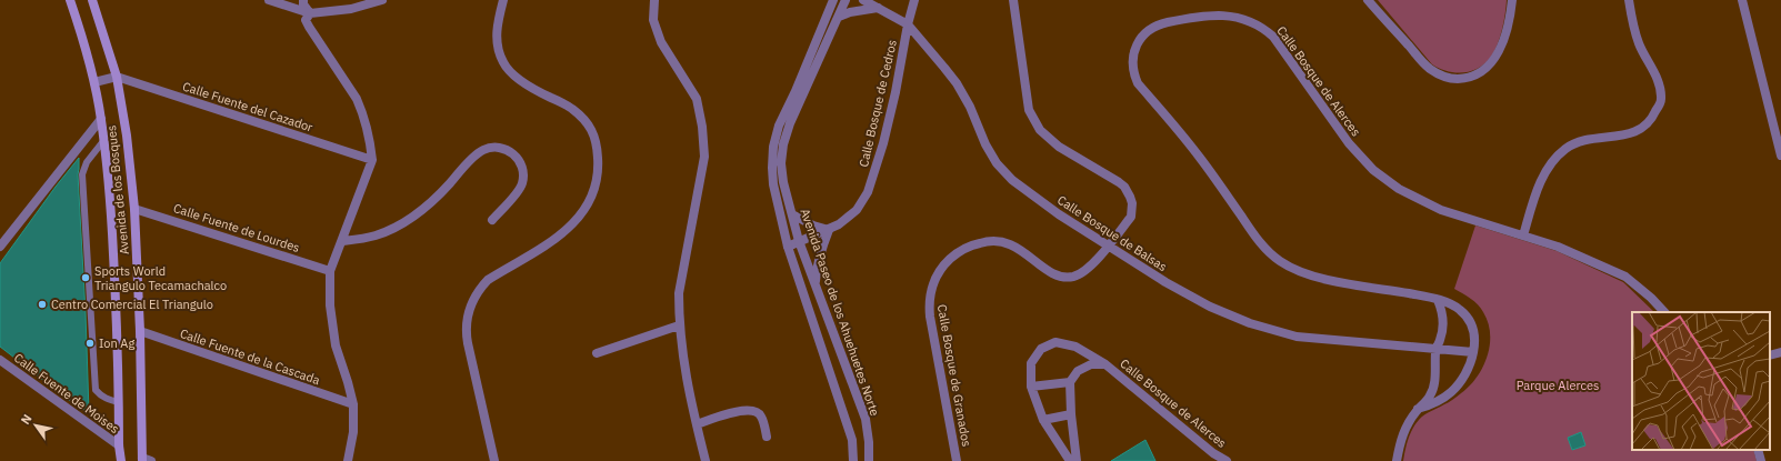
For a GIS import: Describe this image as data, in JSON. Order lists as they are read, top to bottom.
{
  "streets": {
    "main road": ["Avenida de los Bosques"],
    "street": [
      "Calle Bosque de Alerces",
      "Calle Bosque de Cedros",
      "Calle Fuente del Cazador",
      "Calle Fuente de Lourdes",
      "Calle Bosque de Balsas",
      "Avenida Paseo de los Ahuehuetes Norte",
      "Calle Fuente de la Cascada",
      "Calle Bosque de Granados",
      "Calle Fuente de Moises"
    ]
  },
  "crossings": [
    ["Calle Bosque de Alerces", "Calle Bosque de Balsas"],
    ["Calle Bosque de Cedros", "Calle Bosque de Balsas"],
    ["Calle Bosque de Cedros", "Avenida Paseo de los Ahuehuetes Norte"],
    ["Calle Fuente del Cazador", "Avenida de los Bosques"],
    ["Avenida de los Bosques", "Calle Fuente de Lourdes"],
    ["Avenida de los Bosques", "Calle Fuente de la Cascada"],
    ["Avenida de los Bosques", "Calle Fuente de Moises"],
    ["Calle Bosque de Balsas", "Calle Bosque de Granados"]
  ],
  "parks": ["Parque Alerces"],
  "places": ["Sports World Triangulo Tecamachalco", "Centro Comercial El Triangulo", "Ion Ag"],
  "north": "top left"
}
